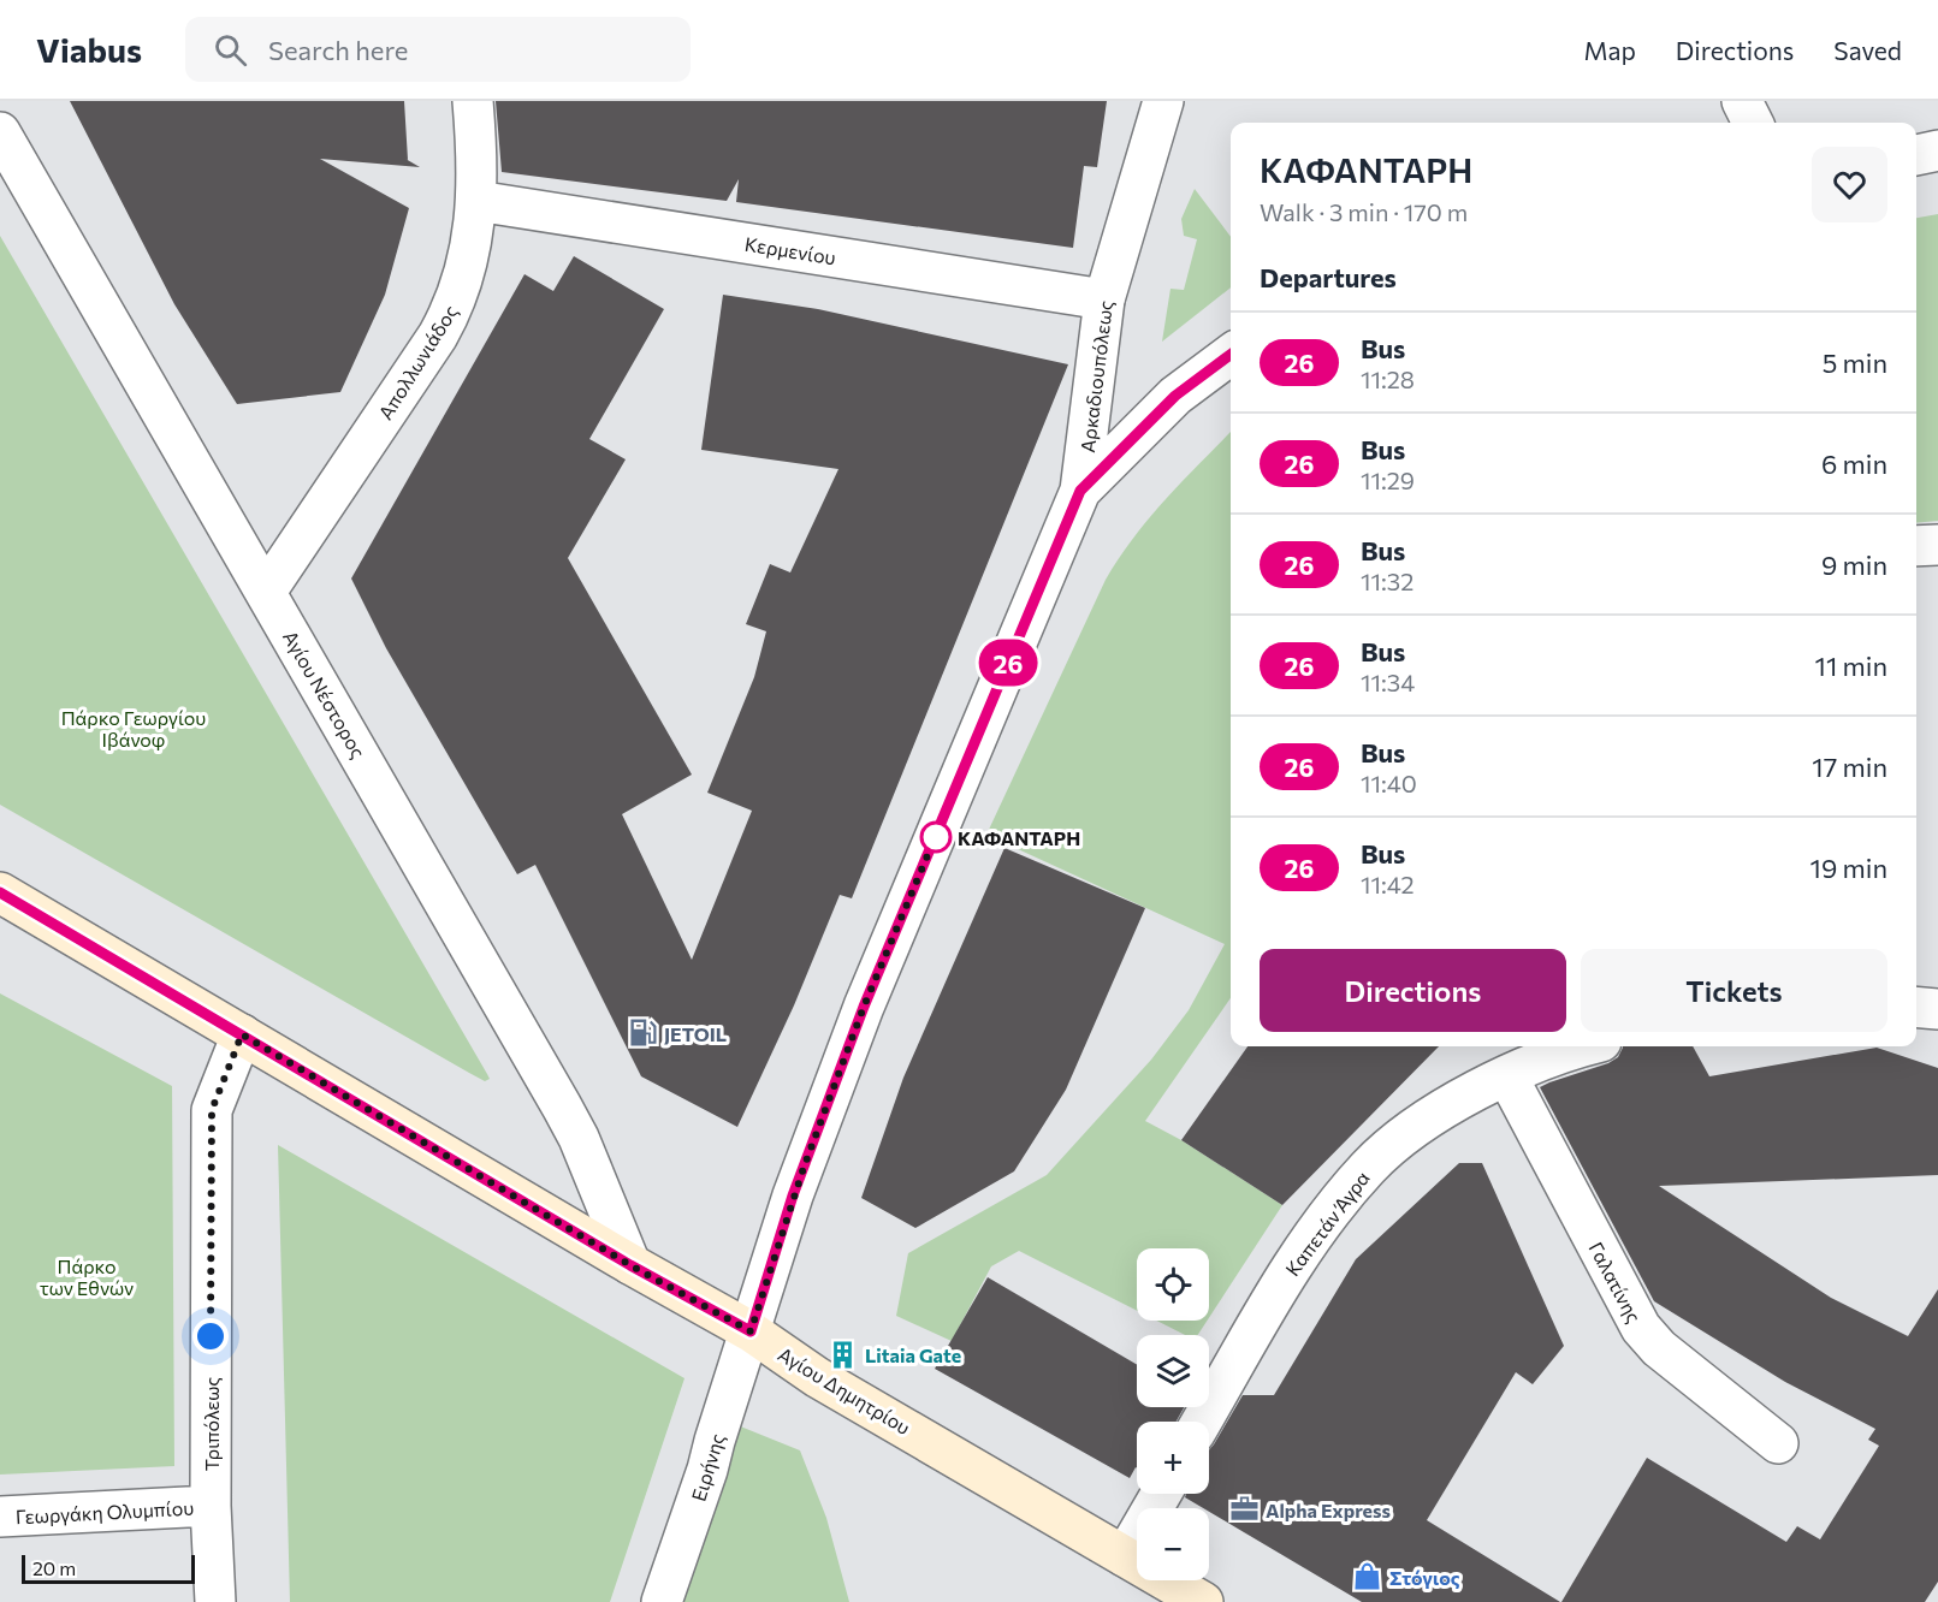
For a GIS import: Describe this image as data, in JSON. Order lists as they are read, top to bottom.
{
  "streets": {
    "main road": ["Αγίου Δημητρίου"],
    "street": [
      "Κερμενίου",
      "Απολλωνιάδος",
      "Αρκαδιουπόλεως",
      "Αγίου Νέστορος",
      "Καπετάν Άγρα",
      "Γαλατίνης",
      "Τριπόλεως",
      "Ειρήνης",
      "Γεωργάκη Ολυμπίου"
    ]
  },
  "crossings": [
    ["Κερμενίου", "Απολλωνιάδος"],
    ["Κερμενίου", "Αρκαδιουπόλεως"],
    ["Απολλωνιάδος", "Αγίου Νέστορος"],
    ["Αρκαδιουπόλεως", "Αγίου Δημητρίου"],
    ["Αρκαδιουπόλεως", "Ειρήνης"],
    ["Αγίου Νέστορος", "Αγίου Δημητρίου"],
    ["Καπετάν Άγρα", "Γαλατίνης"],
    ["Αγίου Δημητρίου", "Τριπόλεως"],
    ["Αγίου Δημητρίου", "Ειρήνης"],
    ["Τριπόλεως", "Γεωργάκη Ολυμπίου"]
  ],
  "parks": ["Πάρκο Γεωργίου Ιβάνοφ", "Πάρκο των Εθνών"],
  "places": {
    "other": ["ΚΑΦΑΝΤΑΡΗ"],
    "fuel station": ["JETOIL"],
    "building": ["Litaia Gate"],
    "office": ["Alpha Express"],
    "shop": ["Στόγιος"]
  },
  "lines": ["bus line 26"],
  "scale_bar": "20 m",
  "page": {
    "header": "Viabus",
    "search": "Search here",
    "nav": ["Map", "Directions", "Saved"],
    "on_map": "26",
    "heading": [
      ["ΚΑΦΑΝΤΑΡΗ", "Walk · 3 min · 170 m"],
      "Departures"
    ],
    "list": [
      {
        "mark": "26",
        "name": "Bus",
        "note": "11:28",
        "value": "5 min"
      },
      {
        "mark": "26",
        "name": "Bus",
        "note": "11:29",
        "value": "6 min"
      },
      {
        "mark": "26",
        "name": "Bus",
        "note": "11:32",
        "value": "9 min"
      },
      {
        "mark": "26",
        "name": "Bus",
        "note": "11:34",
        "value": "11 min"
      },
      {
        "mark": "26",
        "name": "Bus",
        "note": "11:40",
        "value": "17 min"
      },
      {
        "mark": "26",
        "name": "Bus",
        "note": "11:42",
        "value": "19 min"
      }
    ],
    "buttons": ["Directions", "Tickets"],
    "map_buttons": ["+", "−"],
    "scale": "20 m"
  }
}
